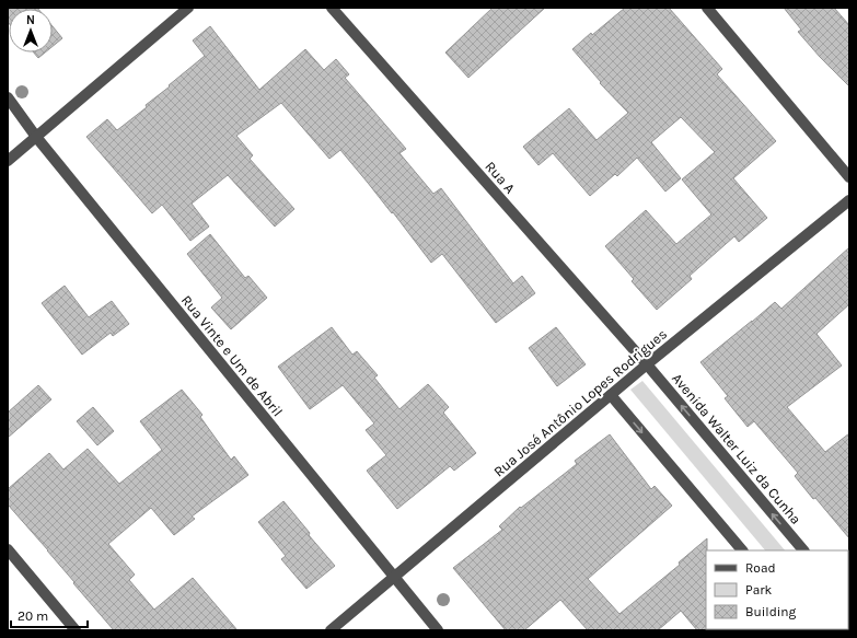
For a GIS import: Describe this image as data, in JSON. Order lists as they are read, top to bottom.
{
  "streets": {
    "street": [
      "Rua A",
      "Rua Vinte e Um de Abril",
      "Rua José Antônio Lopes Rodrigues",
      "Avenida Walter Luiz da Cunha"
    ]
  },
  "crossings": [
    ["Rua A", "Rua José Antônio Lopes Rodrigues"],
    ["Rua A", "Avenida Walter Luiz da Cunha"],
    ["Rua Vinte e Um de Abril", "Rua José Antônio Lopes Rodrigues"],
    ["Rua José Antônio Lopes Rodrigues", "Avenida Walter Luiz da Cunha"]
  ],
  "legend": ["Road", "Park", "Building"],
  "scale_bar": "20 m",
  "north": "top"
}
